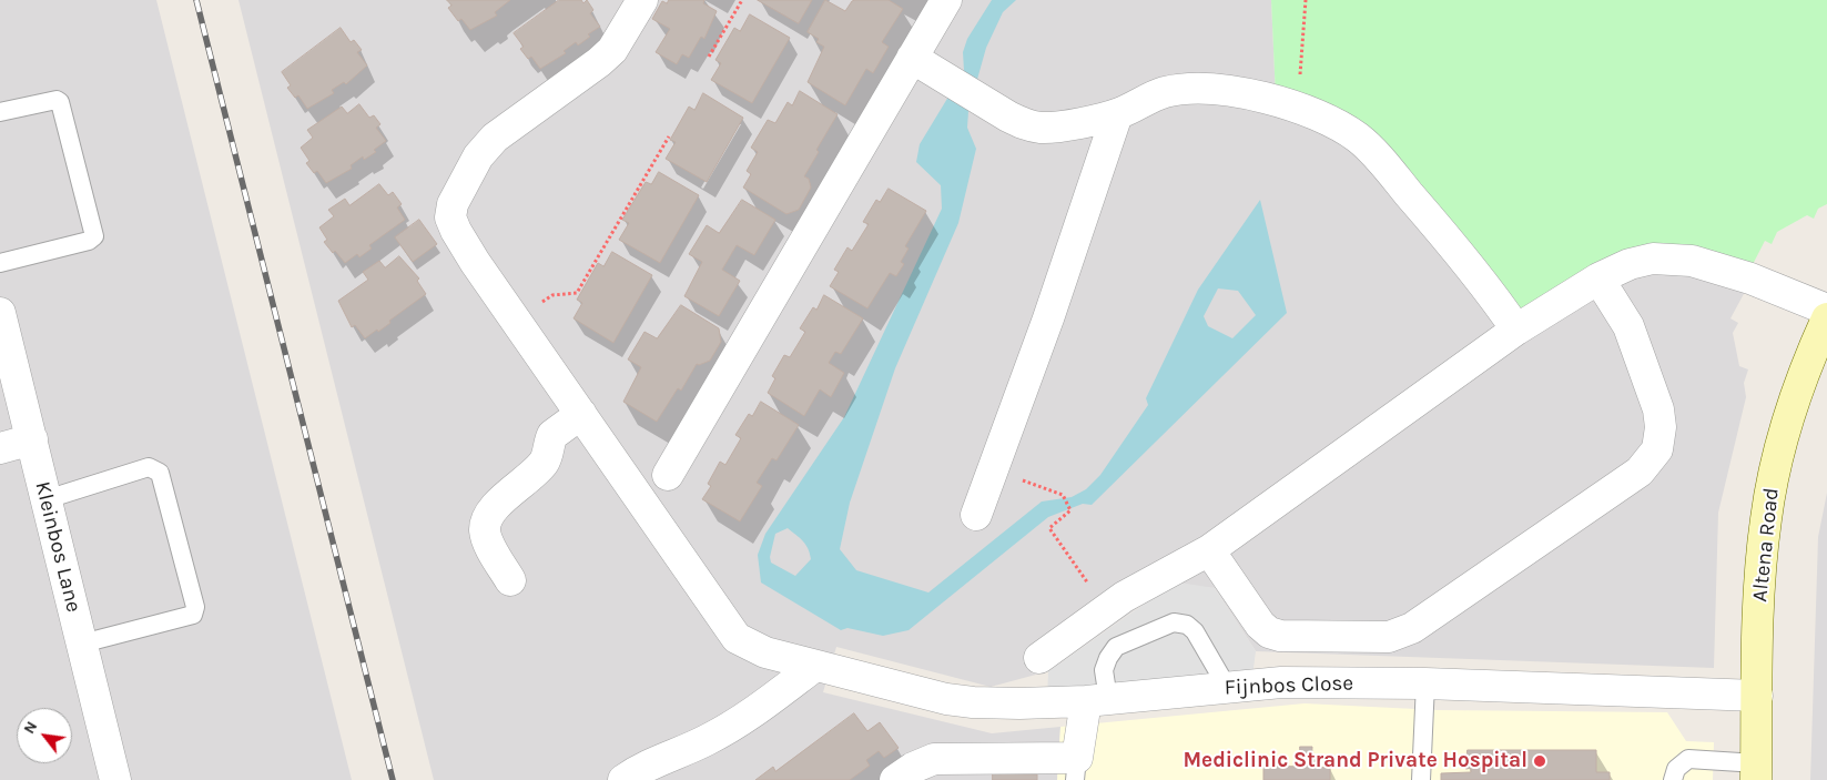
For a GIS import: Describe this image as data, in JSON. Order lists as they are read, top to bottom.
{
  "streets": {
    "street": ["Altena Road", "Kleinbos Lane", "Fijnbos Close"]
  },
  "crossings": [
    ["Altena Road", "Fijnbos Close"]
  ],
  "places": ["Mediclinic Strand Private Hospital"],
  "north": "top left"
}
